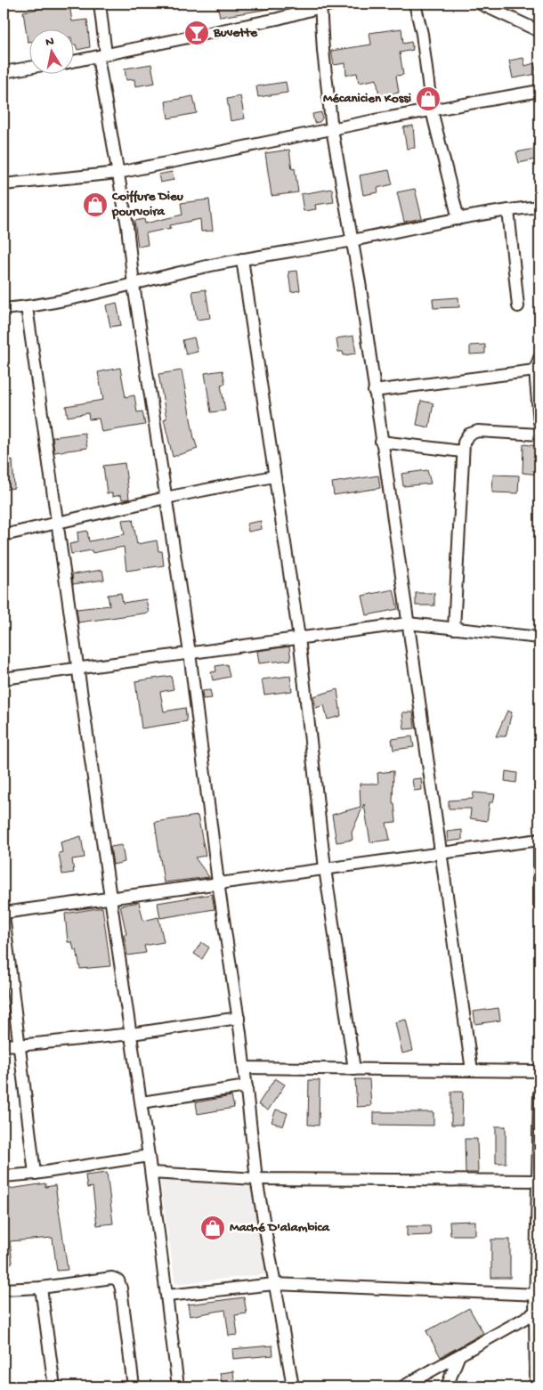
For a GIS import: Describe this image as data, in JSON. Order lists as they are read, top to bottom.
{
  "places": {
    "bar": ["Buvette"],
    "shop": ["Mécanicien Kossi", "Coiffure Dieu pourvoira", "Maché D'alambica"]
  },
  "north": "top"
}
